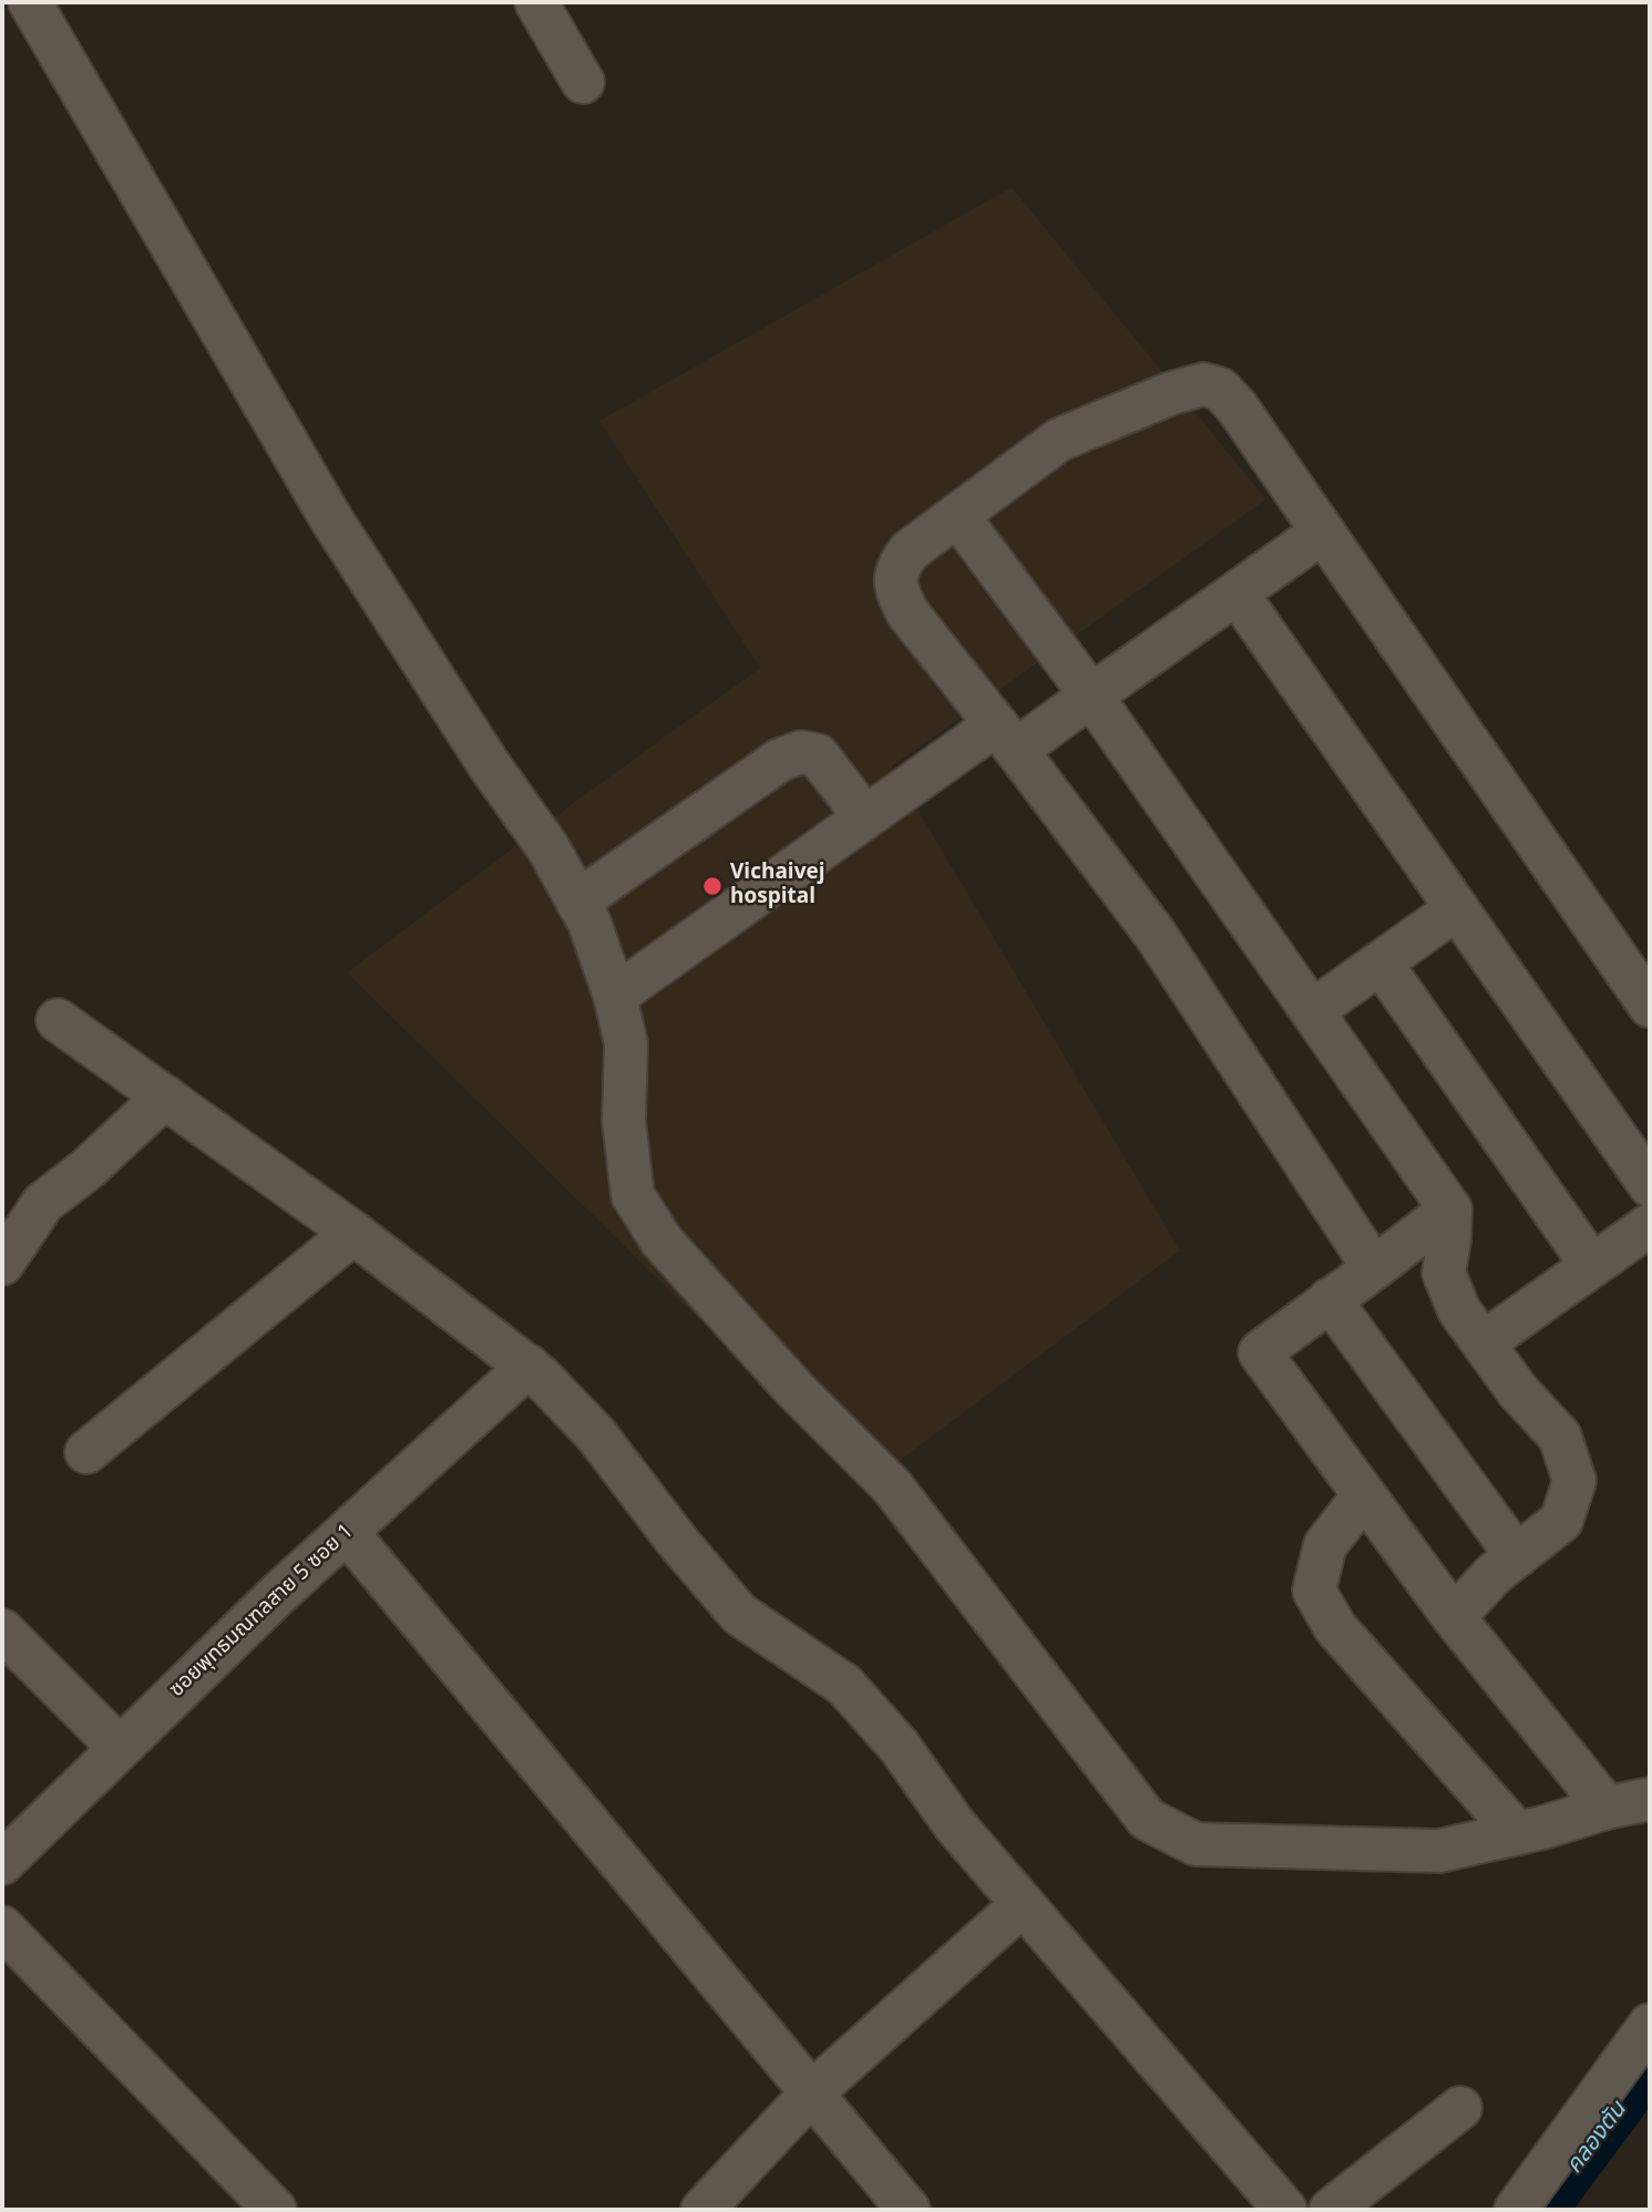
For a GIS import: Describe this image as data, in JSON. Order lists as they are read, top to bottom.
{
  "streets": {
    "street": ["ซอยพุทธมณฑลสาย 5 ซอย 1"]
  },
  "water": ["คลองตัน"],
  "places": ["Vichaivej hospital"]
}
